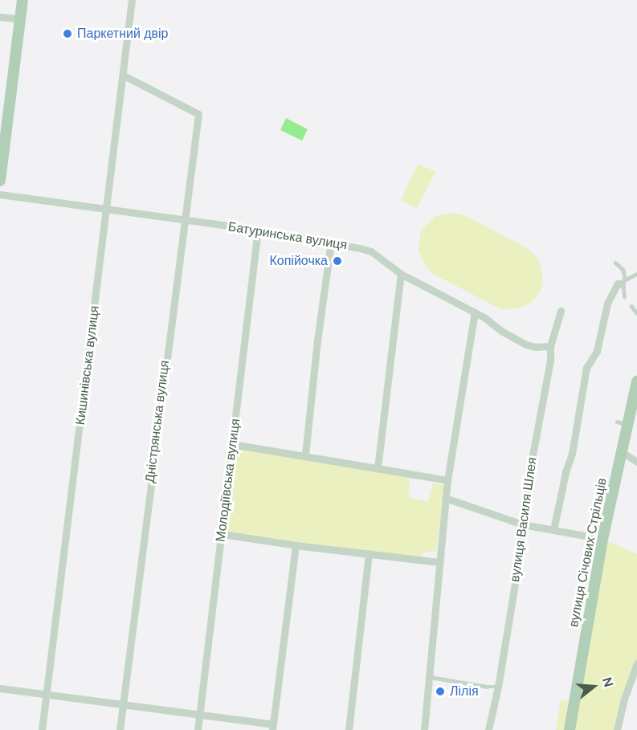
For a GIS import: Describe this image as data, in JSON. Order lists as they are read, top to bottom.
{
  "streets": {
    "main road": ["вулиця Січових Стрільців"],
    "street": [
      "Батуринська вулиця",
      "Кишинівська вулиця",
      "Дністрянська вулиця",
      "Молодіївська вулиця",
      "вулиця Василя Шлея"
    ]
  },
  "crossings": [
    ["Батуринська вулиця", "Кишинівська вулиця"],
    ["Батуринська вулиця", "Дністрянська вулиця"],
    ["Батуринська вулиця", "Молодіївська вулиця"],
    ["Батуринська вулиця", "вулиця Василя Шлея"],
    ["Кишинівська вулиця", "Дністрянська вулиця"]
  ],
  "places": ["Паркетний двір", "Копійочка", "Лілія"],
  "north": "right"
}
